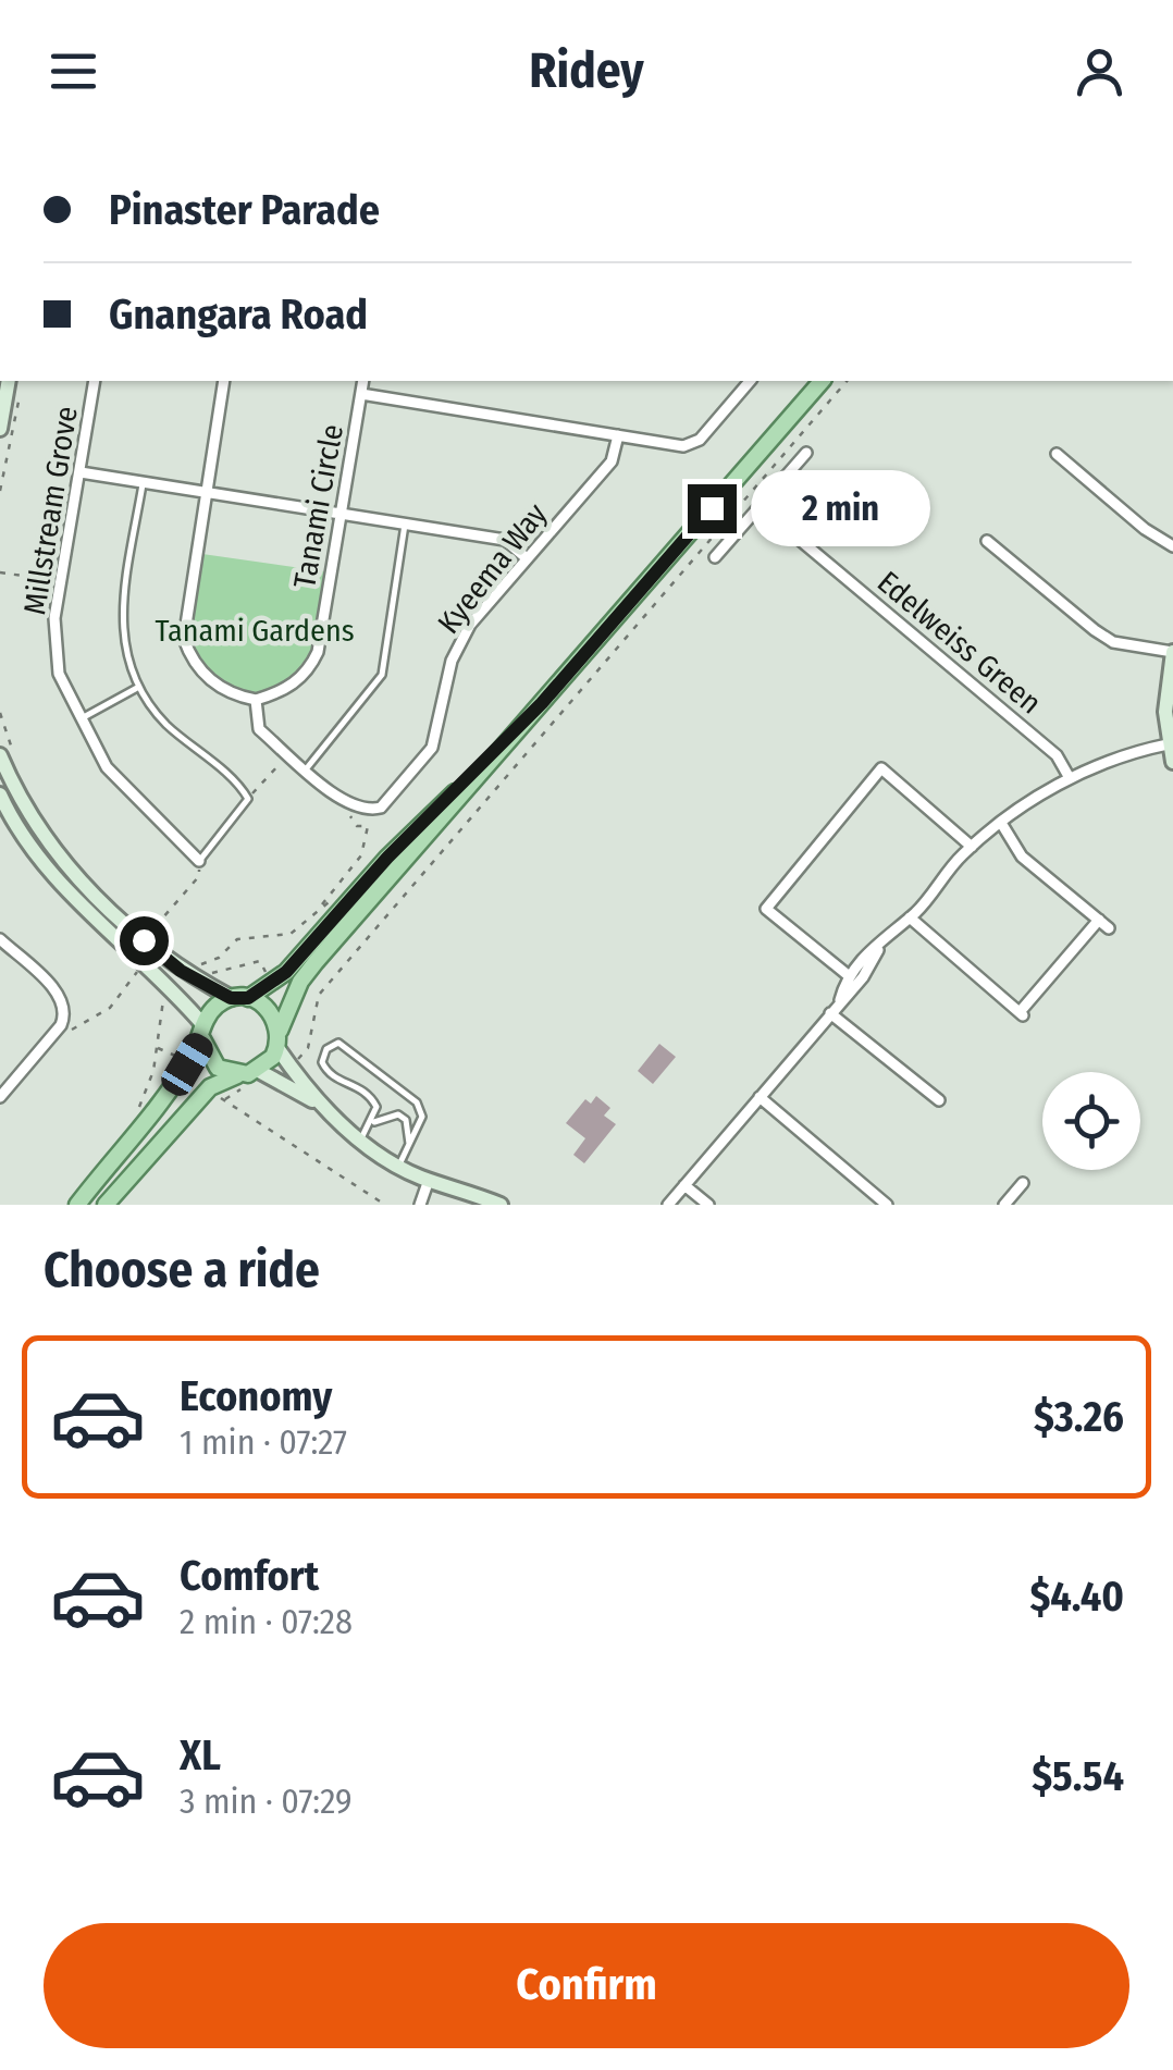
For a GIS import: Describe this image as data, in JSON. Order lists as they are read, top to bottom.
{
  "streets": {
    "street": [
      "Tanami Circle",
      "Millstream Grove",
      "Kyeema Way",
      "Edelweiss Green"
    ]
  },
  "parks": ["Tanami Gardens"],
  "page": {
    "header": "Ridey",
    "banner": ["Pinaster Parade", "Gnangara Road"],
    "bubble": "2 min",
    "heading": "Choose a ride",
    "list": [
      {
        "name": "Economy",
        "note": "1 min · 07:27",
        "value": "$3.26"
      },
      {
        "name": "Comfort",
        "note": "2 min · 07:28",
        "value": "$4.40"
      },
      {
        "name": "XL",
        "note": "3 min · 07:29",
        "value": "$5.54"
      }
    ],
    "buttons": "Confirm"
  }
}
